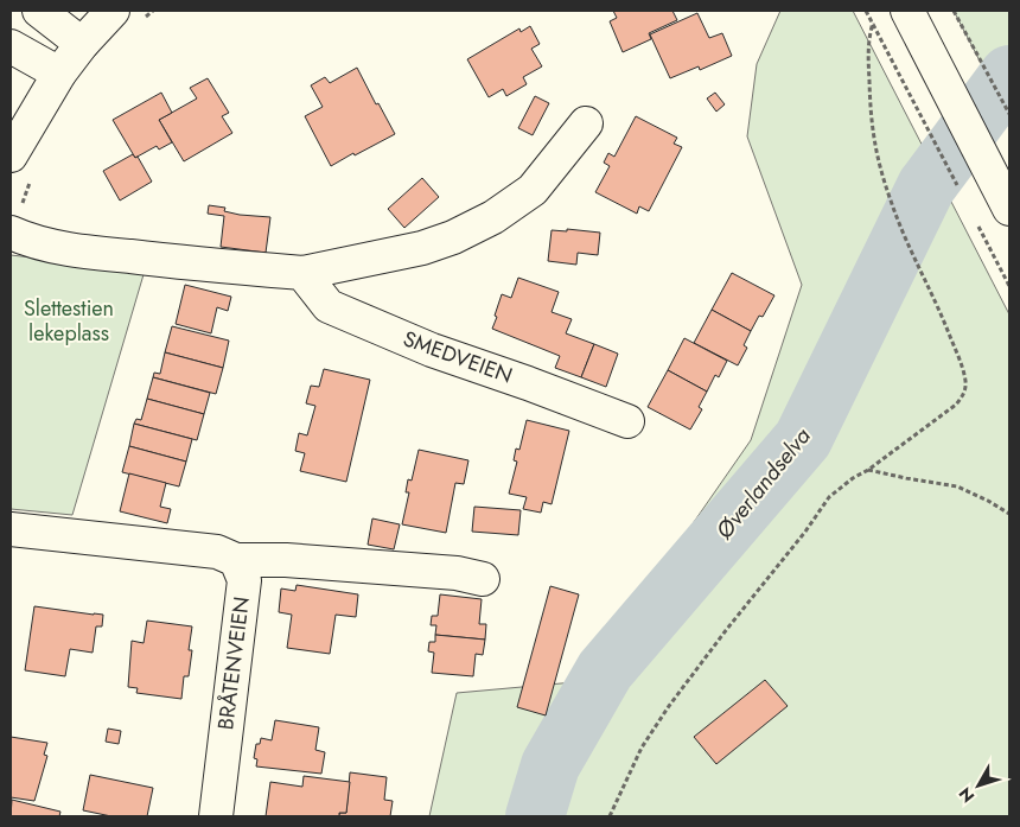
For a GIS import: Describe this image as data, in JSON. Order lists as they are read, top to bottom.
{
  "streets": {
    "street": ["SMEDVEIEN", "BRÅTENVEIEN"]
  },
  "water": ["Øverlandselva"],
  "parks": ["Slettestien lekeplass"],
  "north": "bottom left"
}
